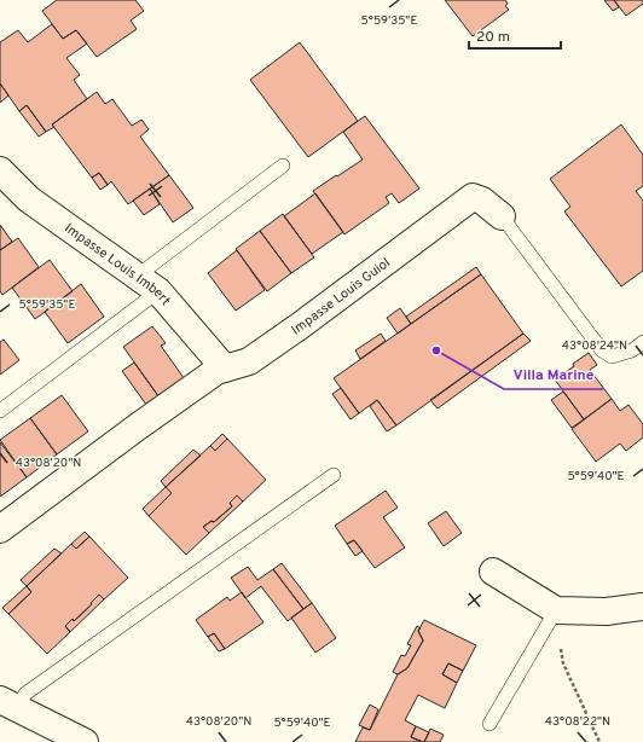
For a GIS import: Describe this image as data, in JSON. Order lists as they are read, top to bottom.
{
  "streets": {
    "street": ["Impasse Louis Imbert", "Impasse Louis Guiol"]
  },
  "crossings": [
    ["Impasse Louis Imbert", "Impasse Louis Guiol"]
  ],
  "places": ["Villa Marine"],
  "scale_bar": "20 m",
  "coordinates": [
    "5°59'35\"E",
    "43°08'24\"N",
    "43°08'20\"N",
    "5°59'40\"E",
    "43°08'22\"N"
  ]
}
